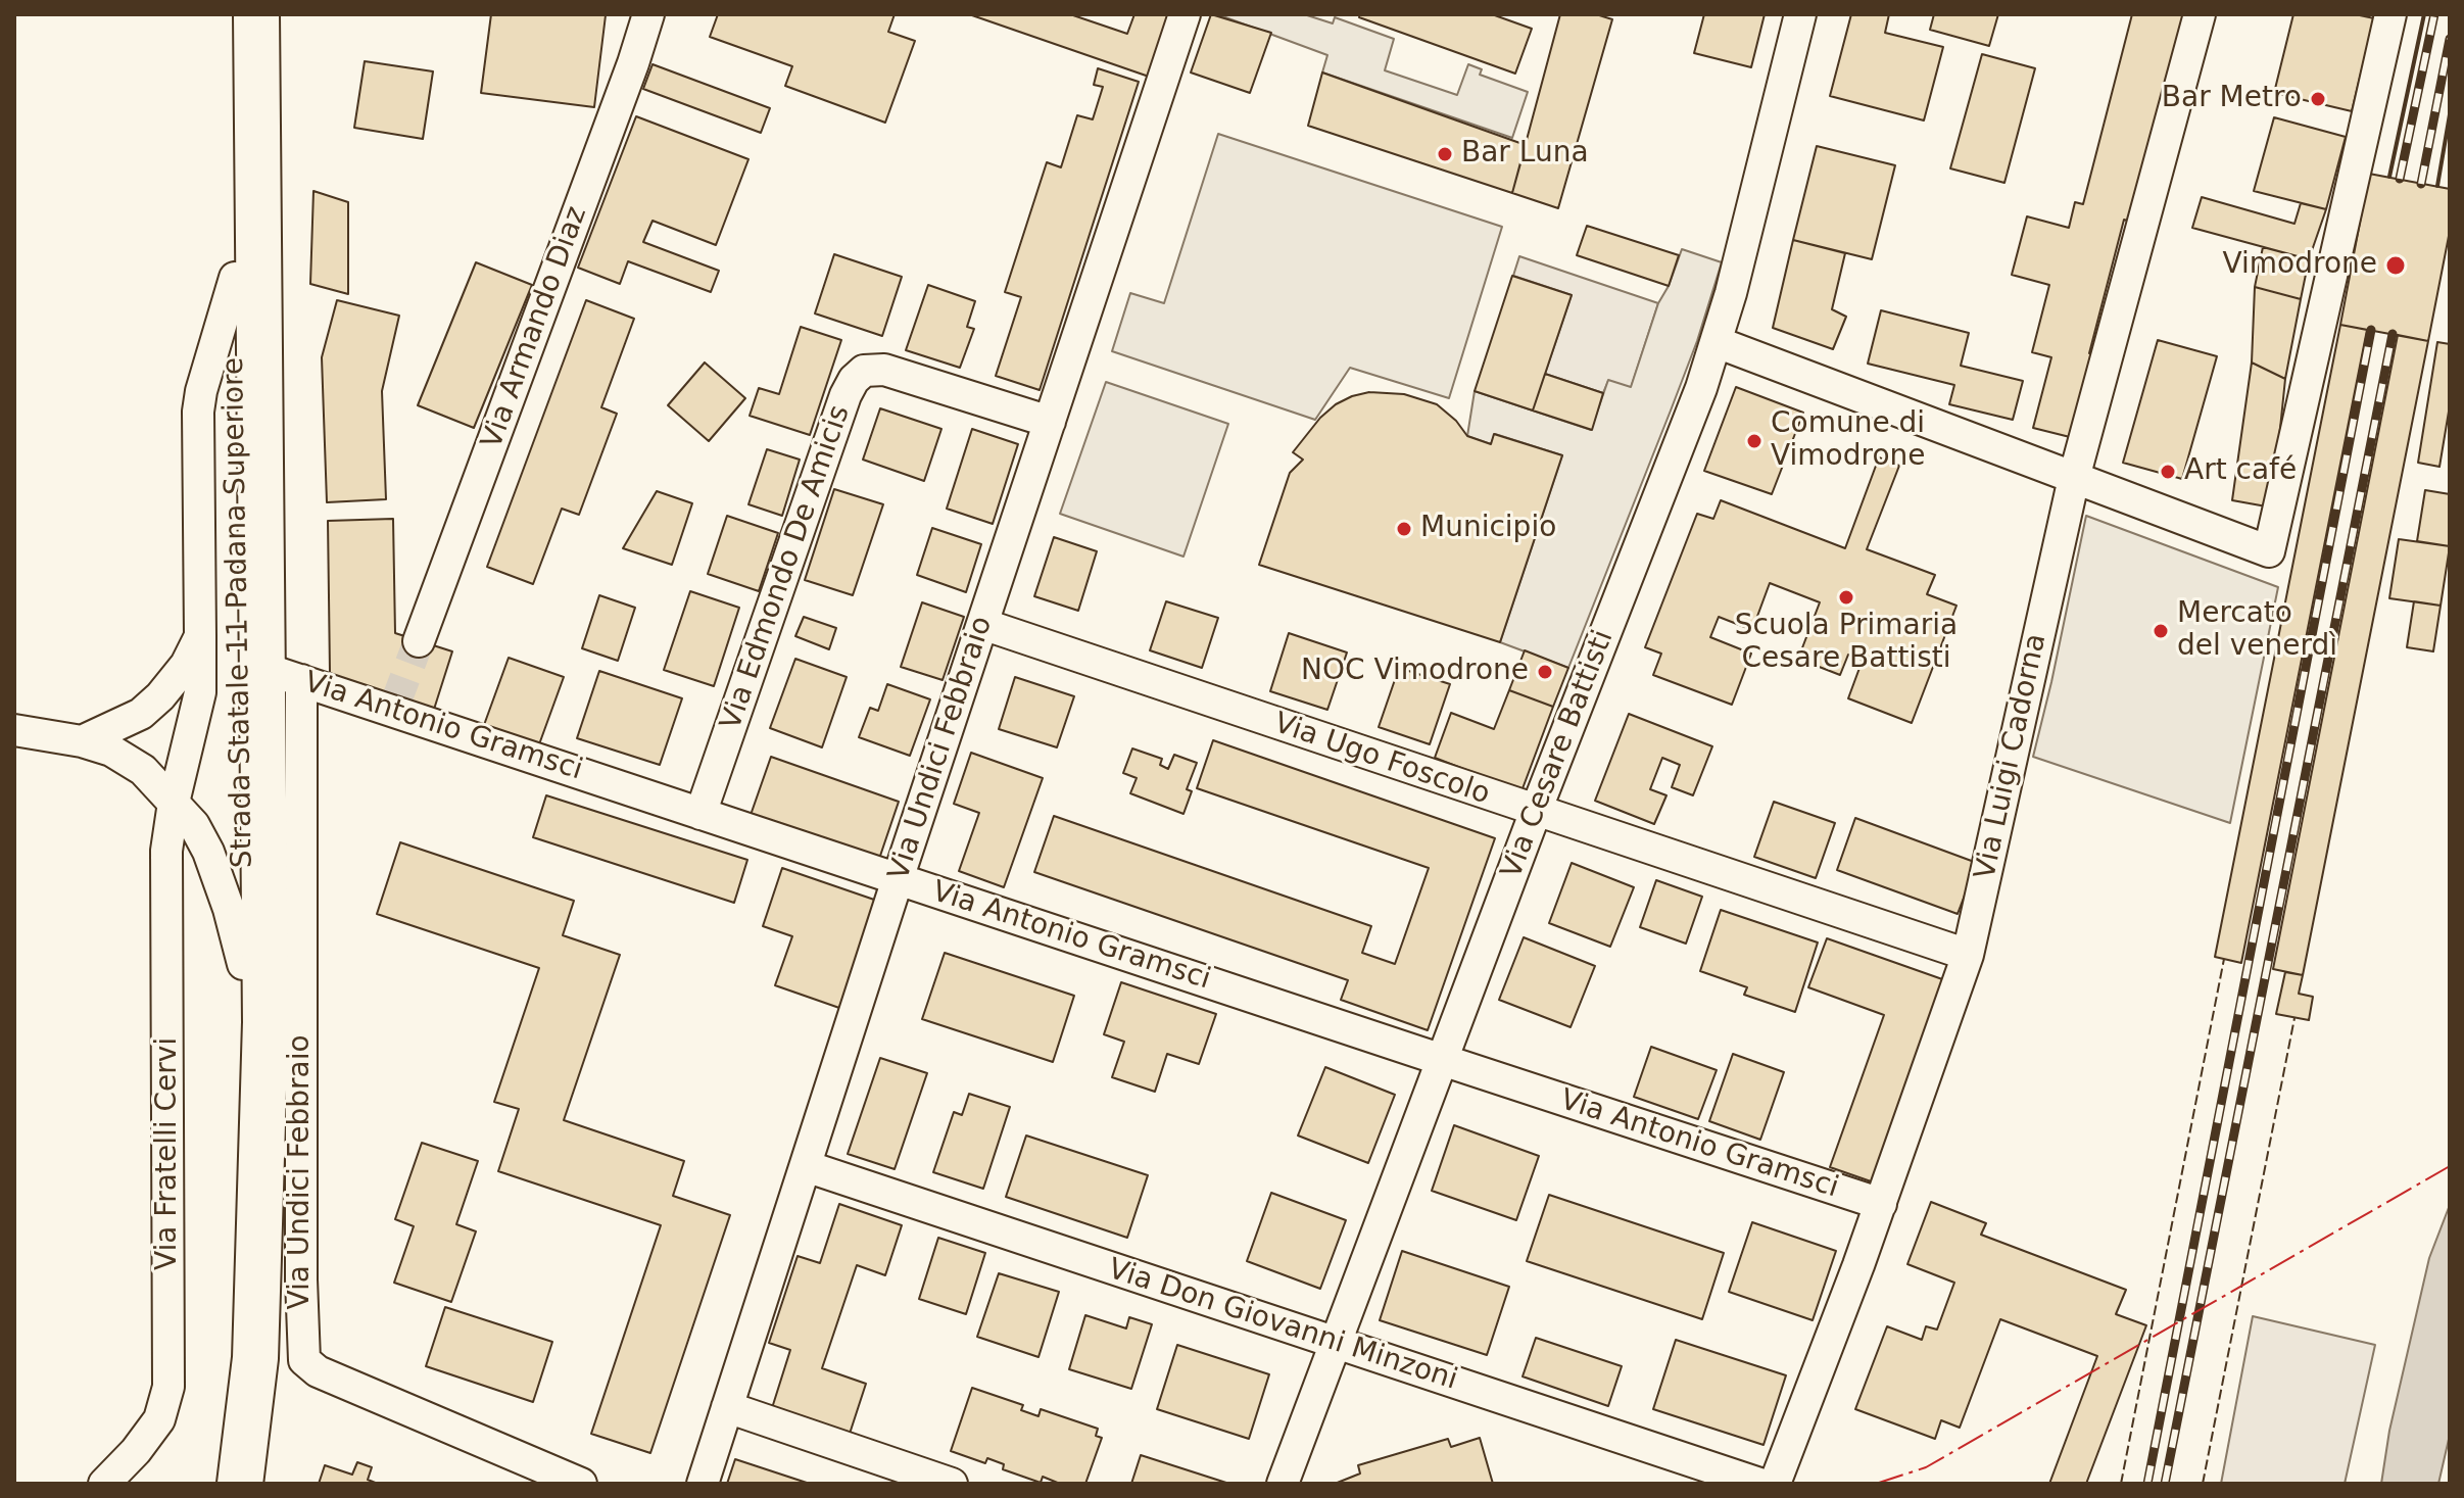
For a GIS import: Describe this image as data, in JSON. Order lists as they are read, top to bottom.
{
  "streets": {
    "main road": ["Strada Statale 11 Padana Superiore"],
    "street": [
      "Via Armando Diaz",
      "Via Edmondo De Amicis",
      "Via Antonio Gramsci",
      "Via Undici Febbraio",
      "Via Cesare Battisti",
      "Via Luigi Cadorna",
      "Via Ugo Foscolo",
      "Via Fratelli Cervi",
      "Via Don Giovanni Minzoni"
    ]
  },
  "crossings": [
    ["Via Edmondo De Amicis", "Via Antonio Gramsci"],
    ["Via Edmondo De Amicis", "Via Undici Febbraio"],
    ["Strada Statale 11 Padana Superiore", "Via Antonio Gramsci"],
    ["Strada Statale 11 Padana Superiore", "Via Undici Febbraio"],
    ["Strada Statale 11 Padana Superiore", "Via Fratelli Cervi"],
    ["Via Antonio Gramsci", "Via Undici Febbraio"],
    ["Via Antonio Gramsci", "Via Cesare Battisti"],
    ["Via Antonio Gramsci", "Via Luigi Cadorna"],
    ["Via Undici Febbraio", "Via Ugo Foscolo"],
    ["Via Undici Febbraio", "Via Don Giovanni Minzoni"],
    ["Via Cesare Battisti", "Via Ugo Foscolo"],
    ["Via Cesare Battisti", "Via Don Giovanni Minzoni"],
    ["Via Luigi Cadorna", "Via Ugo Foscolo"]
  ],
  "places": [
    "Bar Metro",
    "Bar Luna",
    "Vimodrone",
    "Comune di Vimodrone",
    "Art café",
    "Municipio",
    "Scuola Primaria Cesare Battisti",
    "Mercato del venerdì",
    "NOC Vimodrone"
  ]
}
